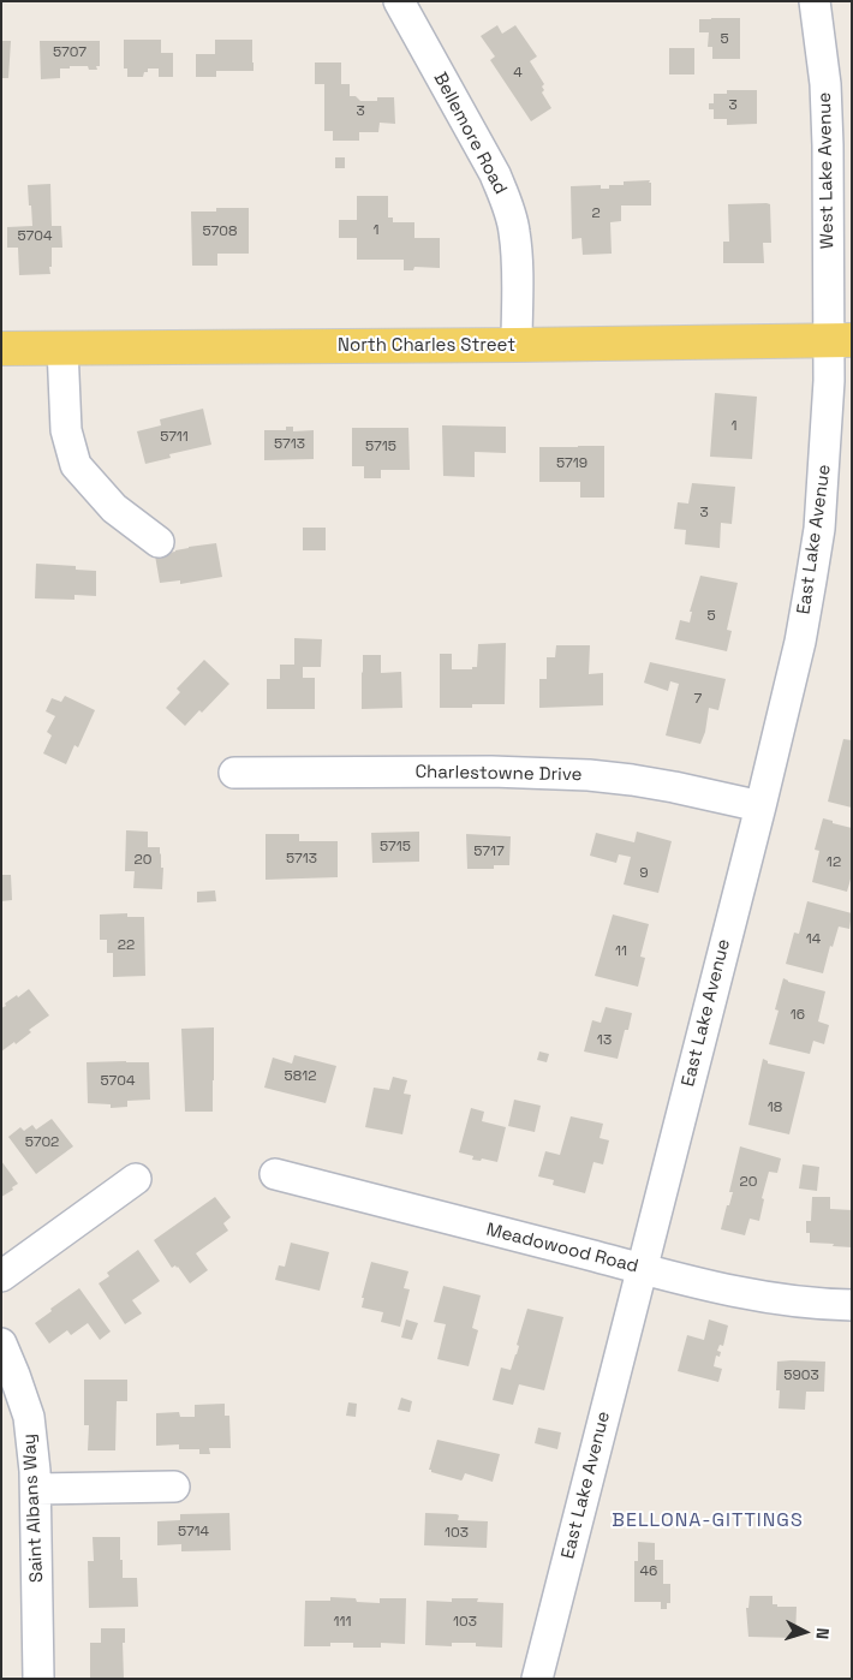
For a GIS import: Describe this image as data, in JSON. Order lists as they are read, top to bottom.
{
  "streets": {
    "main road": ["North Charles Street"],
    "street": [
      "Bellemore Road",
      "West Lake Avenue",
      "East Lake Avenue",
      "Charlestowne Drive",
      "Meadowood Road",
      "Saint Albans Way"
    ]
  },
  "crossings": [
    ["Bellemore Road", "North Charles Street"],
    ["West Lake Avenue", "North Charles Street"],
    ["West Lake Avenue", "East Lake Avenue"],
    ["North Charles Street", "East Lake Avenue"],
    ["East Lake Avenue", "Charlestowne Drive"],
    ["East Lake Avenue", "Meadowood Road"]
  ],
  "districts": ["BELLONA-GITTINGS"],
  "house_numbers": [
    "5",
    "5707",
    "4",
    "3",
    "3",
    "2",
    "1",
    "5708",
    "5704",
    "1",
    "5711",
    "5713",
    "5715",
    "5719",
    "3",
    "5",
    "7",
    "5715",
    "5717",
    "5713",
    "20",
    "12",
    "9",
    "14",
    "22",
    "11",
    "16",
    "13",
    "5812",
    "5704",
    "18",
    "5702",
    "20",
    "5903",
    "5714",
    "103",
    "46",
    "111",
    "103"
  ],
  "north": "right"
}
